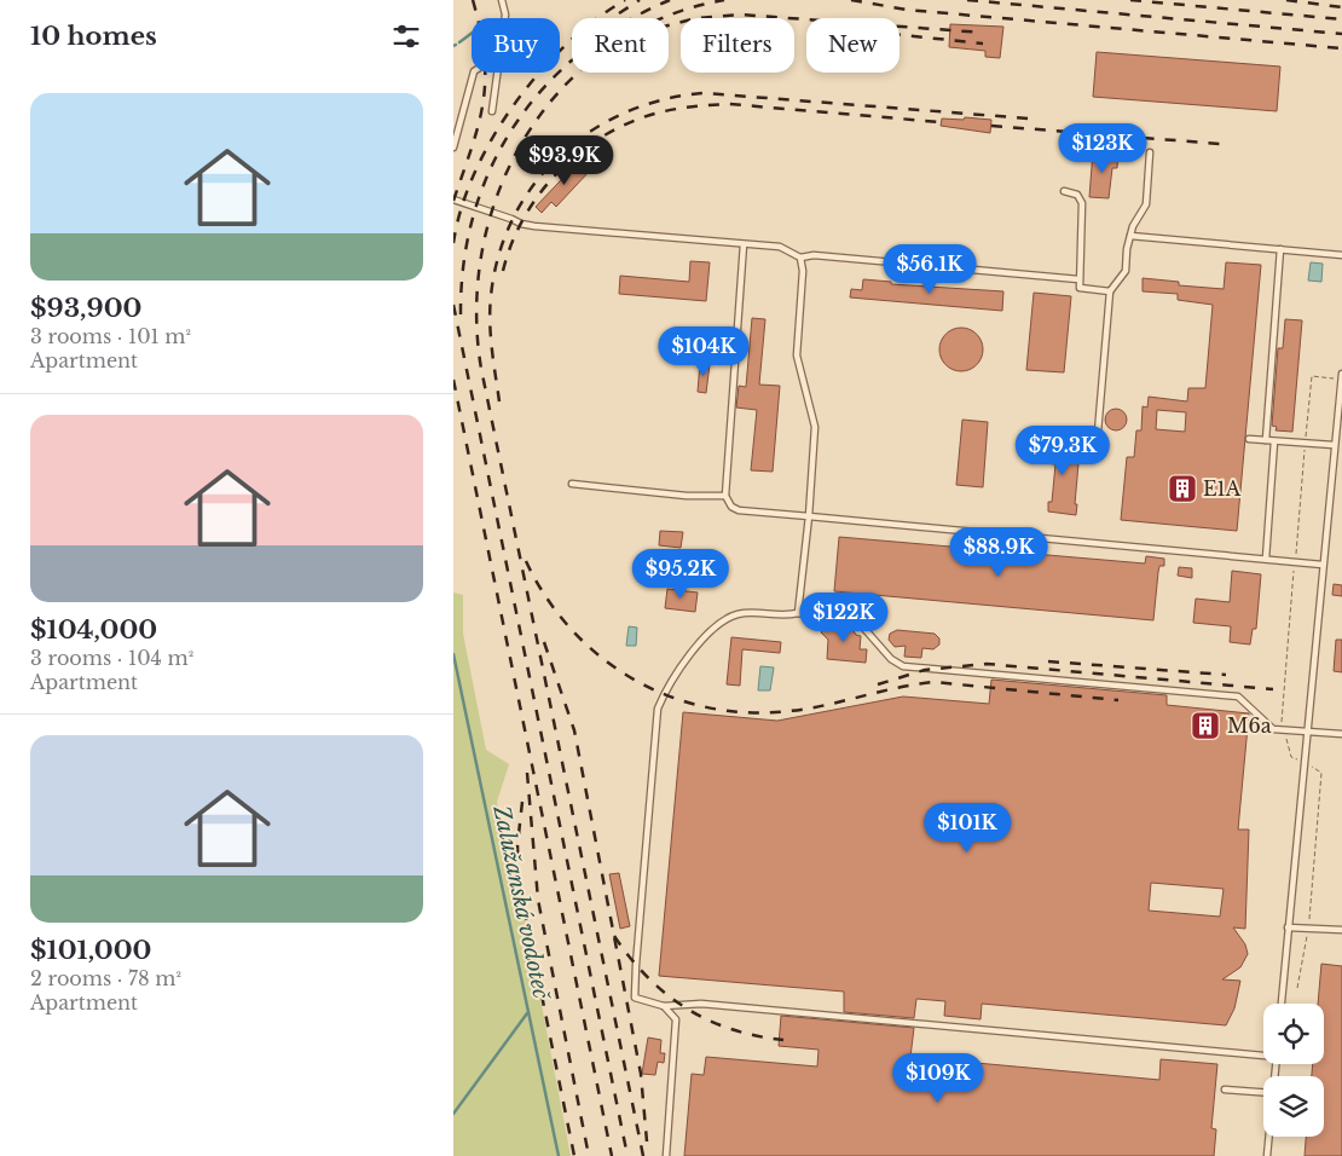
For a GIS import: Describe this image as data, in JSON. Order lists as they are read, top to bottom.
{
  "water": ["Zalužanská vodoteč"],
  "places": {
    "building": ["E1A", "M6a"]
  },
  "page": {
    "heading": "10 homes",
    "chip": [
      "Buy",
      "Rent",
      "Filters",
      "New"
    ],
    "list": [
      {
        "name": "$93,900",
        "note": "3 rooms · 101 m² · Apartment"
      },
      {
        "name": "$104,000",
        "note": "3 rooms · 104 m² · Apartment"
      },
      {
        "name": "$101,000",
        "note": "2 rooms · 78 m² · Apartment"
      }
    ],
    "price": [
      "$123K",
      "$93.9K",
      "$56.1K",
      "$104K",
      "$79.3K",
      "$88.9K",
      "$95.2K",
      "$122K",
      "$101K",
      "$109K"
    ]
  }
}
